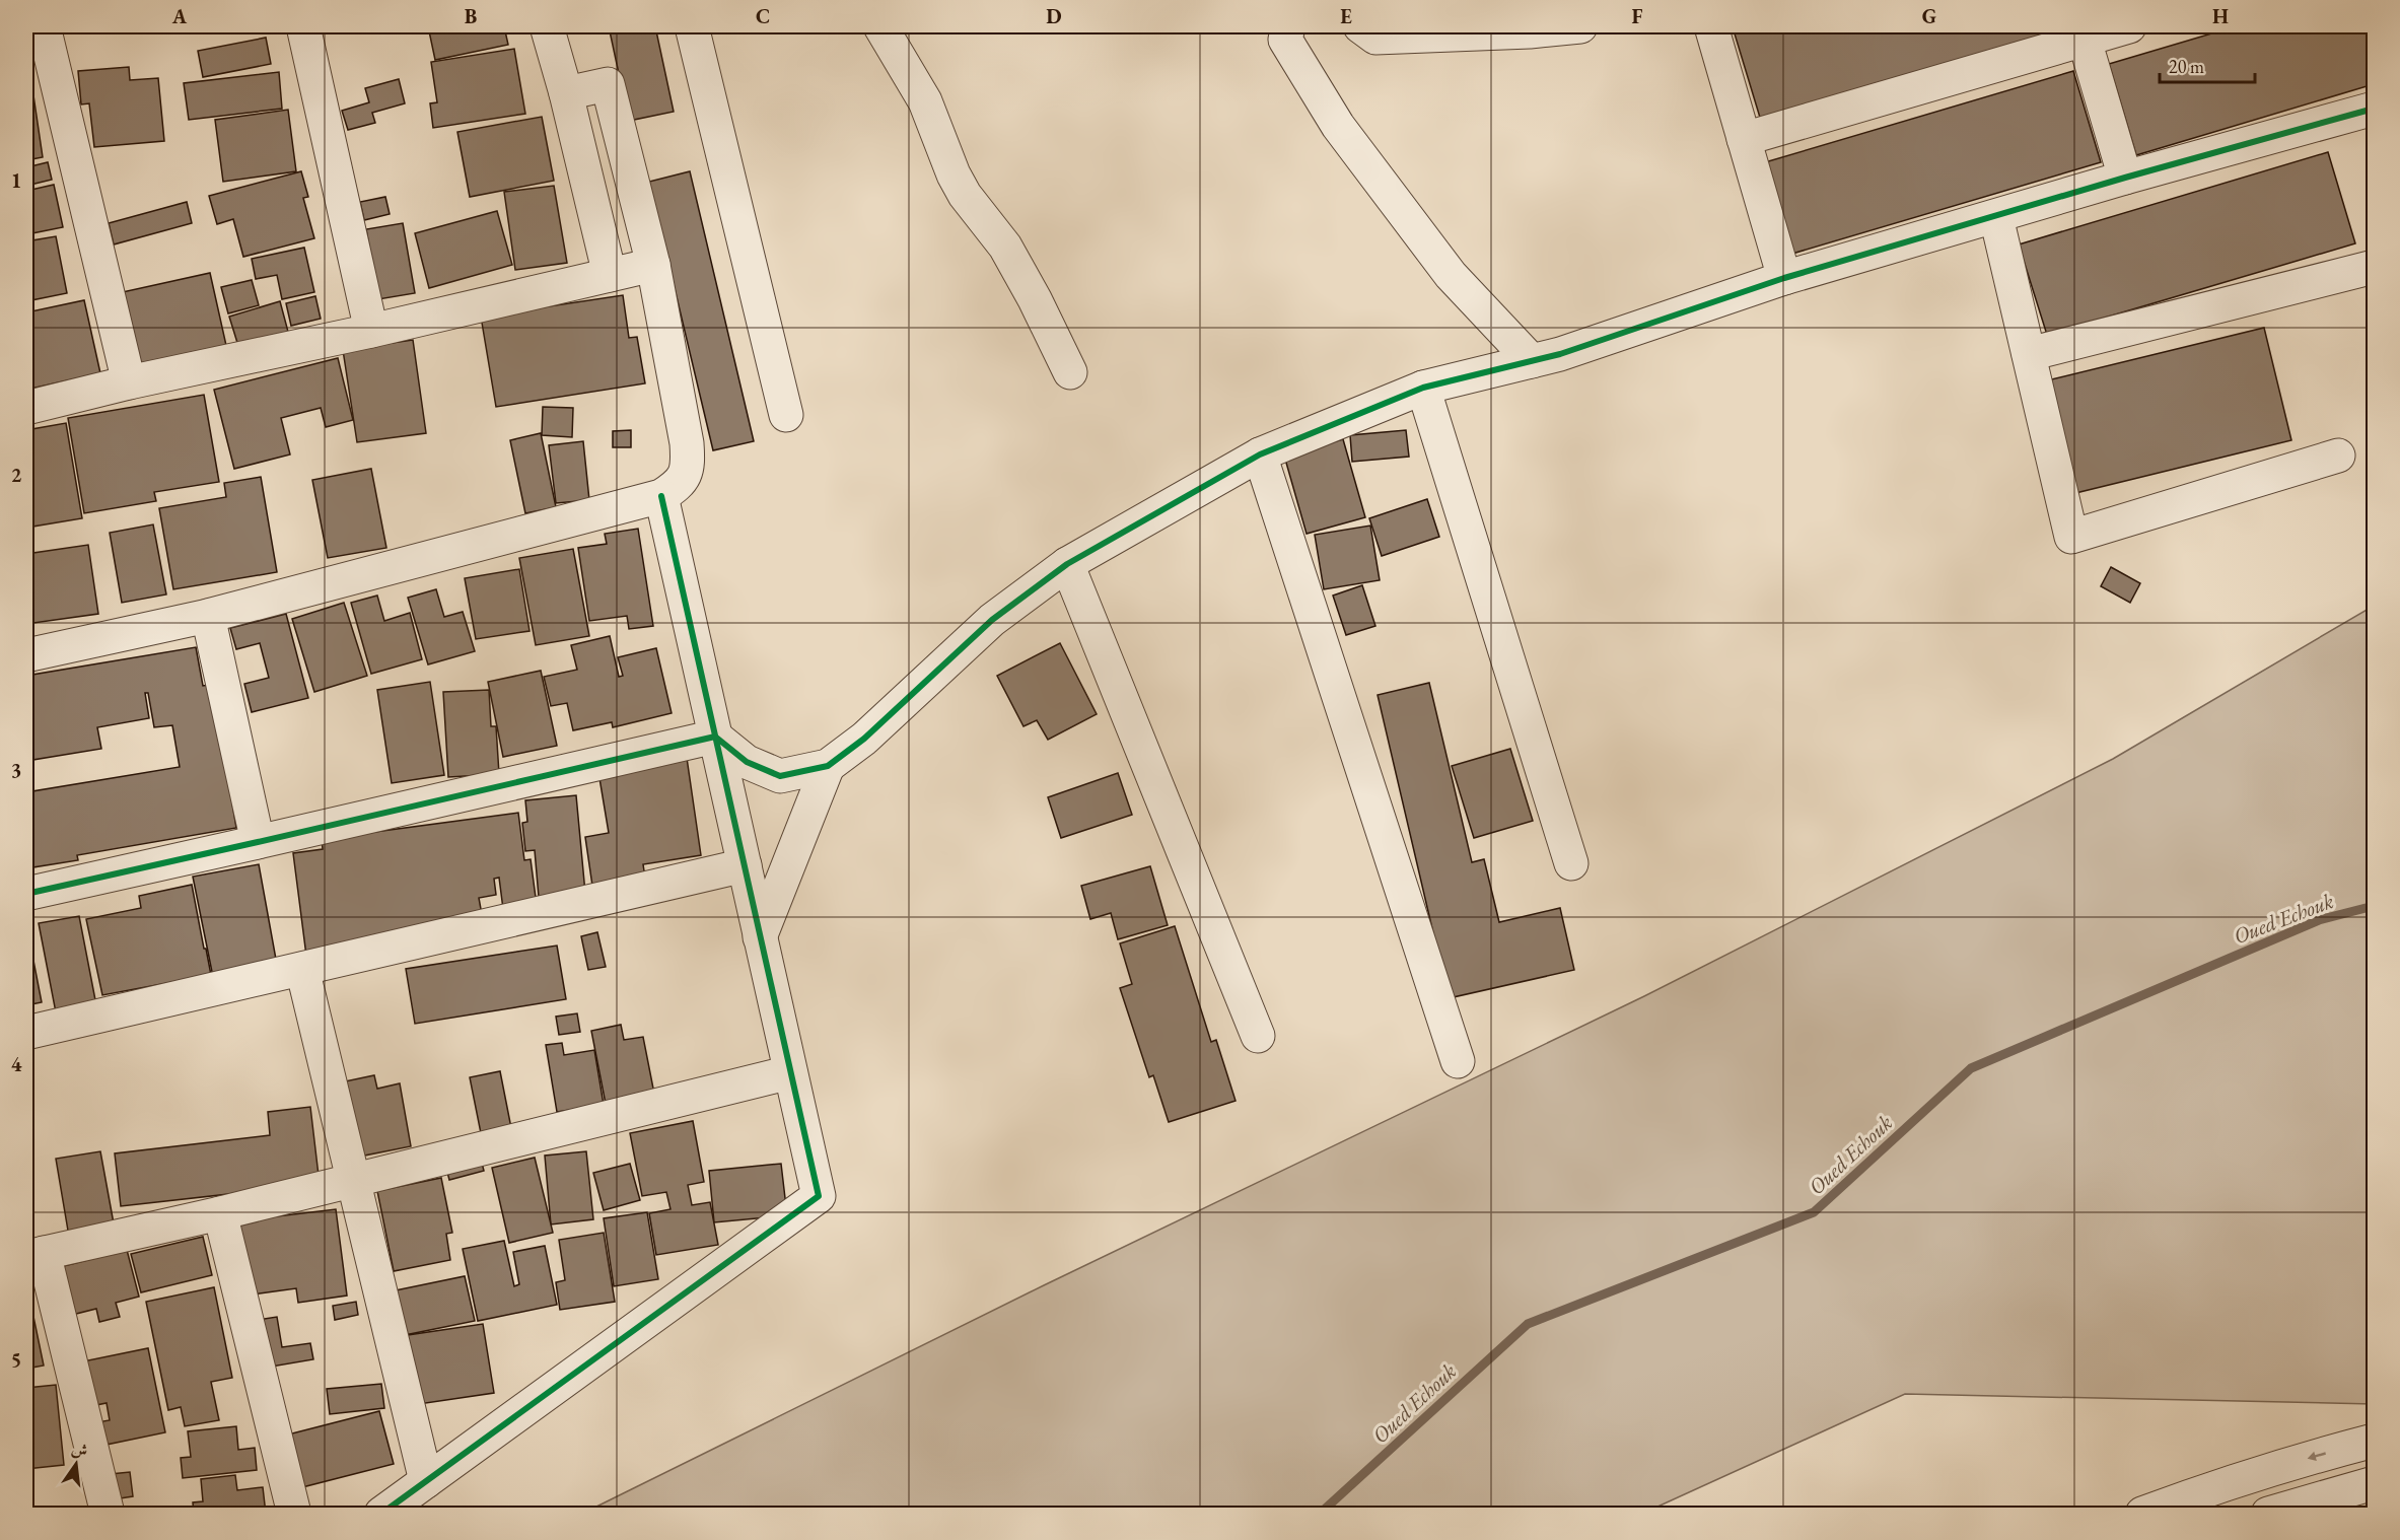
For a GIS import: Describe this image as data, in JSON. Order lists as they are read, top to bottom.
{
  "water": ["Oued Echouk"],
  "scale_bar": "20 m",
  "north": "top",
  "grid": {
    "columns": [
      "A",
      "B",
      "C",
      "D",
      "E",
      "F",
      "G",
      "H"
    ],
    "rows": [
      "1",
      "2",
      "3",
      "4",
      "5"
    ]
  }
}
